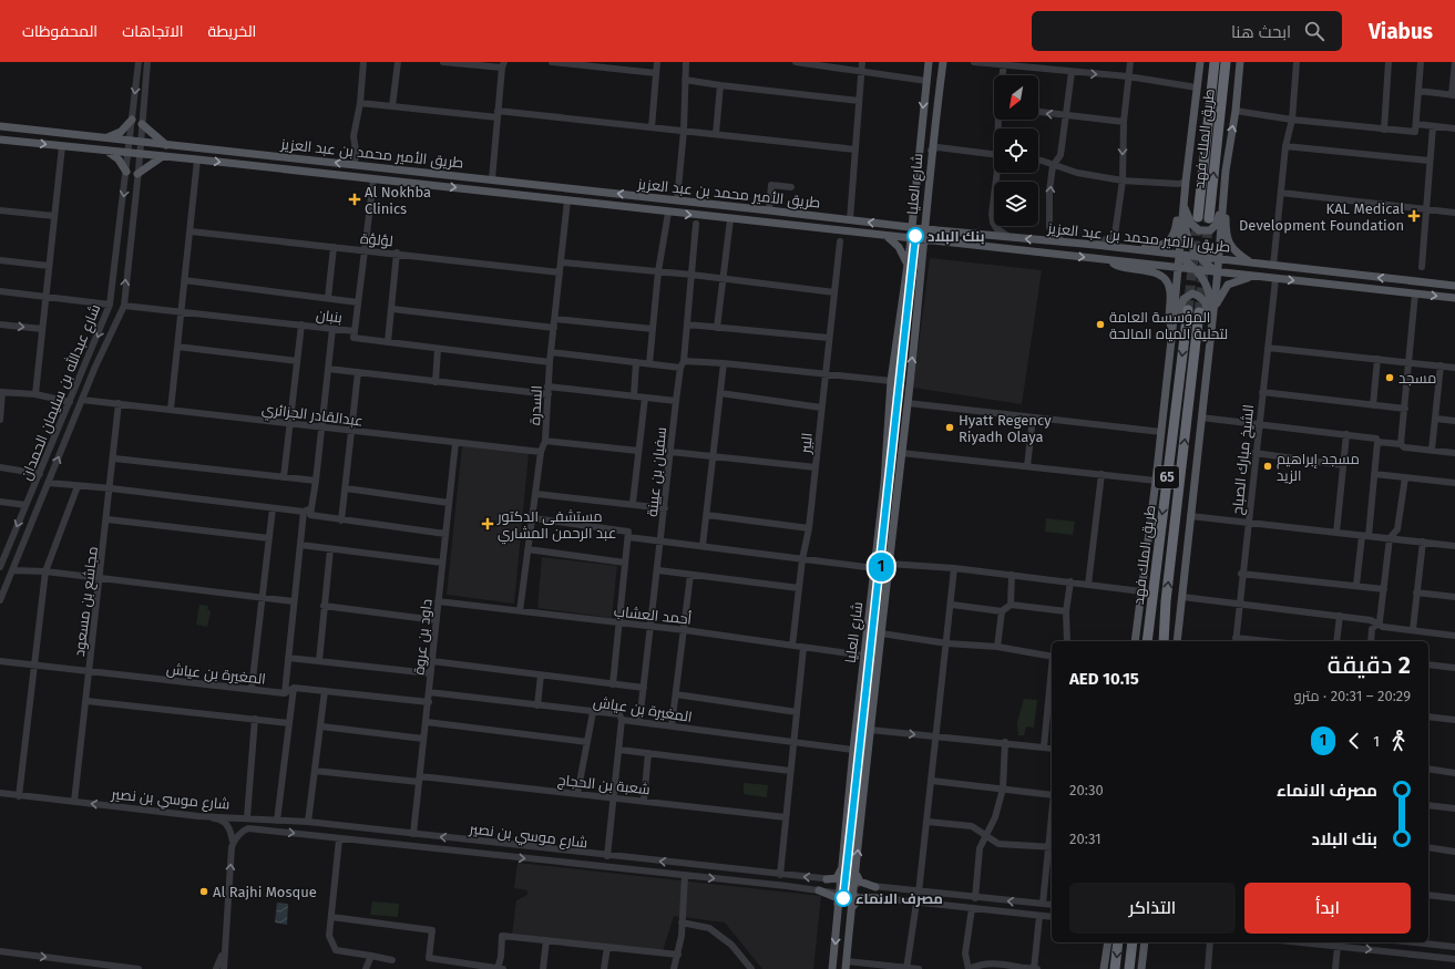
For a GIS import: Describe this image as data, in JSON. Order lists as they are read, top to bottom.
{
  "streets": {
    "highway": ["طريق الملك فهد", "65"],
    "main road": ["طريق الأمير محمد بن عبد العزيز", "شارع العليا"],
    "street": [
      "لؤلؤة",
      "بنبان",
      "شارع عبدالله بن سليمان الحمدان",
      "السدرة",
      "عبدالقادر الجزائري",
      "البير",
      "الشيخ مبارك الصباح",
      "سفيان بن عيينة",
      "مجاشع بن مسعود",
      "أحمد العشاب",
      "داود بن عروة",
      "المغيرة بن عياش",
      "شعبة بن الحجاج",
      "شارع موسي بن نصير"
    ]
  },
  "crossings": [
    ["طريق الأمير محمد بن عبد العزيز", "شارع العليا"],
    ["طريق الأمير محمد بن عبد العزيز", "شارع عبدالله بن سليمان الحمدان"],
    ["طريق الأمير محمد بن عبد العزيز", "السدرة"],
    ["طريق الأمير محمد بن عبد العزيز", "الشيخ مبارك الصباح"],
    ["شارع العليا", "أحمد العشاب"],
    ["شارع العليا", "المغيرة بن عياش"],
    ["شارع العليا", "شارع موسي بن نصير"],
    ["لؤلؤة", "السدرة"],
    ["بنبان", "السدرة"],
    ["السدرة", "عبدالقادر الجزائري"],
    ["السدرة", "أحمد العشاب"],
    ["عبدالقادر الجزائري", "مجاشع بن مسعود"],
    ["عبدالقادر الجزائري", "داود بن عروة"],
    ["البير", "أحمد العشاب"],
    ["سفيان بن عيينة", "أحمد العشاب"],
    ["سفيان بن عيينة", "المغيرة بن عياش"],
    ["مجاشع بن مسعود", "المغيرة بن عياش"],
    ["مجاشع بن مسعود", "شارع موسي بن نصير"],
    ["أحمد العشاب", "داود بن عروة"],
    ["داود بن عروة", "المغيرة بن عياش"],
    ["داود بن عروة", "شعبة بن الحجاج"],
    ["داود بن عروة", "شارع موسي بن نصير"]
  ],
  "places": {
    "health": ["Al Nokhba Clinics", "KAL Medical Development Foundation", "مستشفى الدكتور عبد الرحمن المشاري"],
    "other": [
      "بنك البلاد",
      "المؤسسة العامة لتحلية المياه المالحة",
      "مسجد",
      "Hyatt Regency Riyadh Olaya",
      "مسجد إبراهيم الزيد",
      "Al Rajhi Mosque",
      "مصرف الانماء"
    ]
  },
  "lines": ["metro line 1"],
  "north": "bottom left",
  "page": {
    "header": "Viabus",
    "search": "ابحث هنا",
    "nav": ["الخريطة", "الاتجاهات", "المحفوظات"],
    "on_map": "1",
    "heading": ["2 دقيقة", "20:29 – 20:31 · مترو", "AED 10.15"],
    "legs": ["1", "1"],
    "list": [
      {
        "name": "مصرف الانماء",
        "value": "20:30"
      },
      {
        "name": "بنك البلاد",
        "value": "20:31"
      }
    ],
    "buttons": ["ابدأ", "التذاكر"]
  }
}
